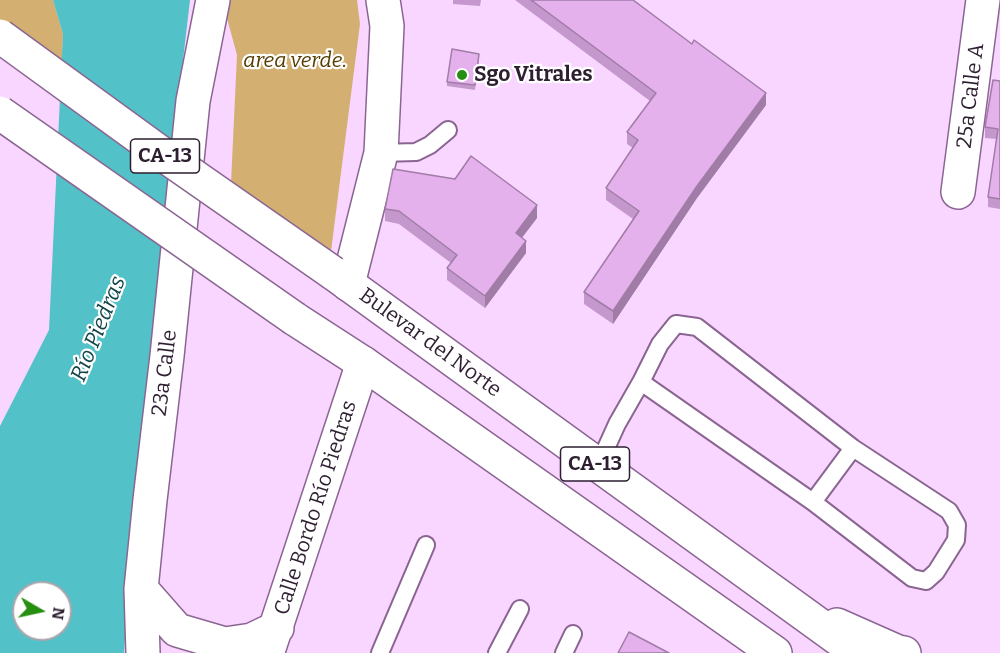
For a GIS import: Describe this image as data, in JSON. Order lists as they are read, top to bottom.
{
  "streets": {
    "main road": [
      "25a Calle A",
      "CA-13",
      "Bulevar del Norte",
      "23a Calle",
      "Calle Bordo Río Piedras"
    ]
  },
  "crossings": [
    ["CA-13", "Calle Bordo Río Piedras"]
  ],
  "water": ["Río Piedras"],
  "parks": ["area verde."],
  "places": ["Sgo Vitrales"],
  "north": "right"
}
